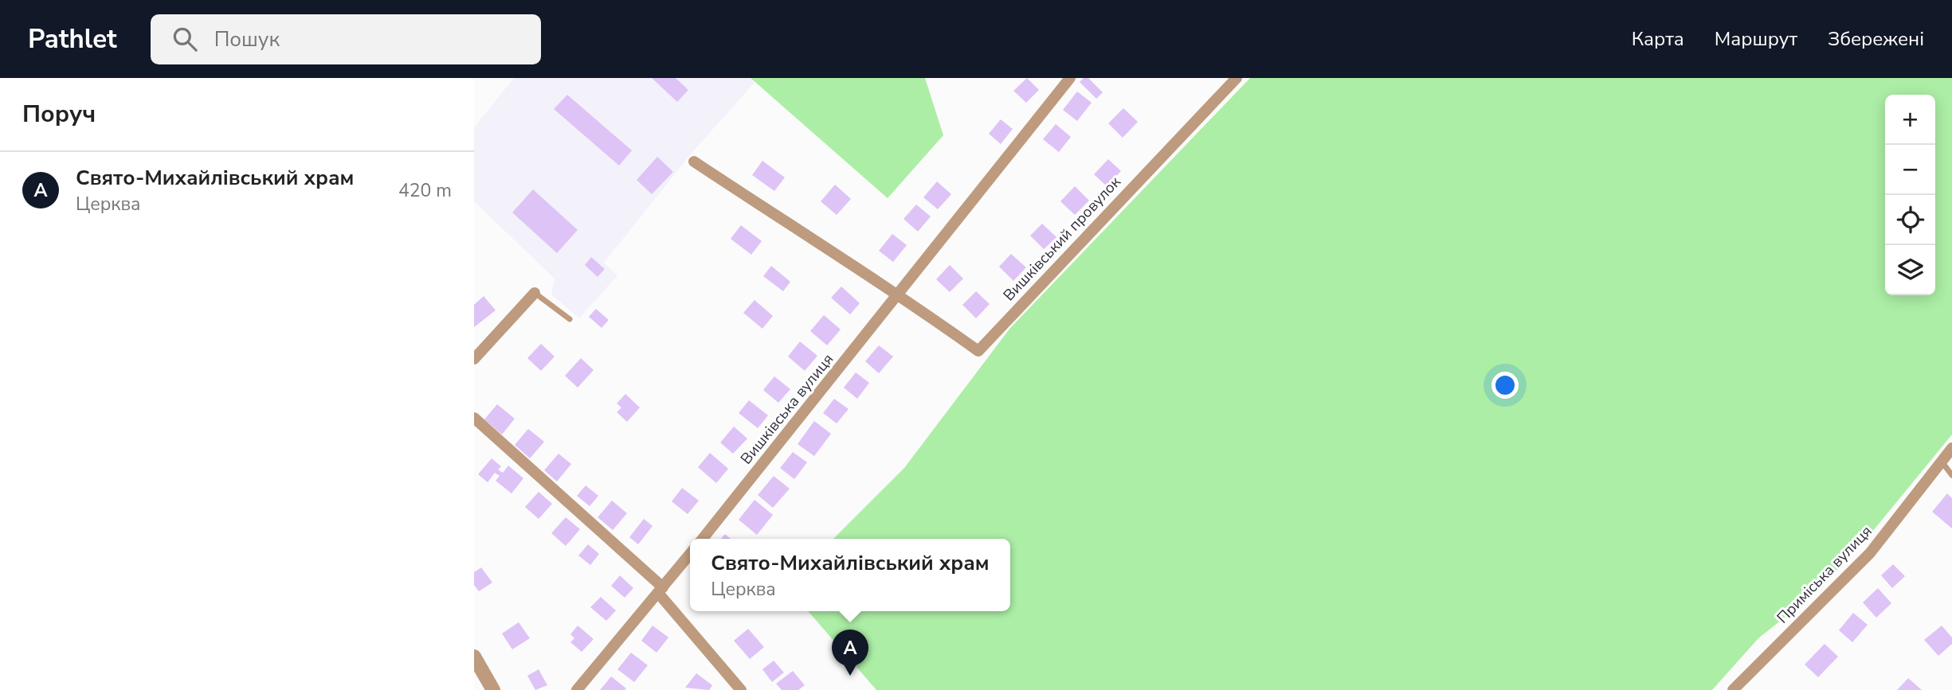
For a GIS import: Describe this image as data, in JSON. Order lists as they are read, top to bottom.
{
  "streets": {
    "street": ["Вишківський провулок", "Вишківська вулиця", "Приміська вулиця"]
  },
  "crossings": [
    ["Вишківський провулок", "Вишківська вулиця"]
  ],
  "page": {
    "header": "Pathlet",
    "search": "Пошук",
    "nav": ["Карта", "Маршрут", "Збережені"],
    "heading": "Поруч",
    "map_buttons": ["+", "−"],
    "list": [
      {
        "mark": "A",
        "name": "Свято-Михайлівський храм",
        "note": "Церква",
        "value": "420 m"
      }
    ],
    "popup": ["Свято-Михайлівський храм", "Церква"],
    "pins": "A"
  }
}
